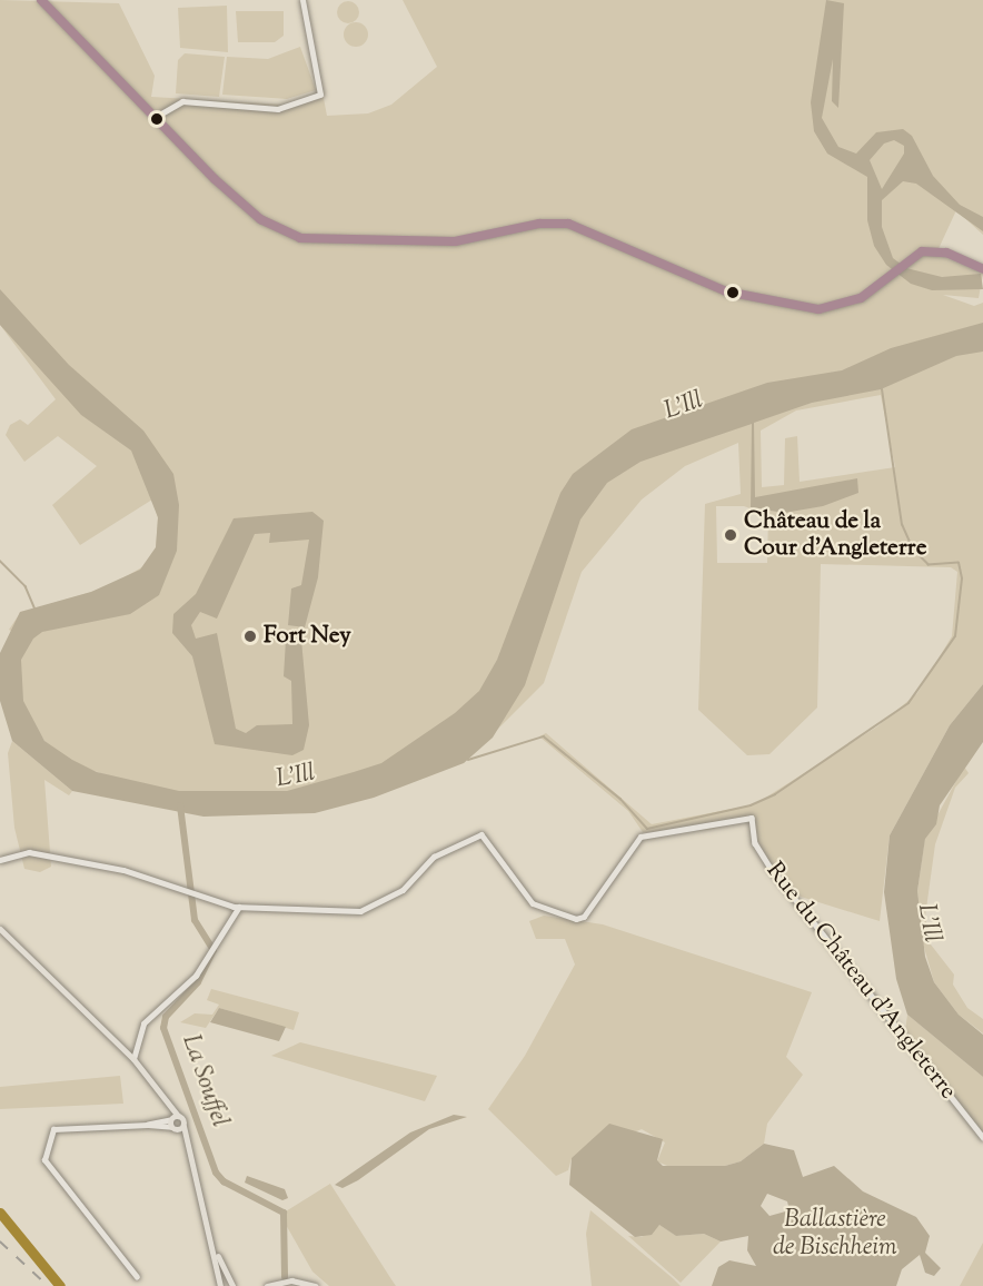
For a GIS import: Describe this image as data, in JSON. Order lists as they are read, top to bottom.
{
  "streets": {
    "street": ["Rue du Château d'Angleterre"]
  },
  "water": ["L'Ill", "La Souffel", "Ballastière de Bischheim"],
  "places": ["Château de la Cour d'Angleterre", "Fort Ney"]
}
